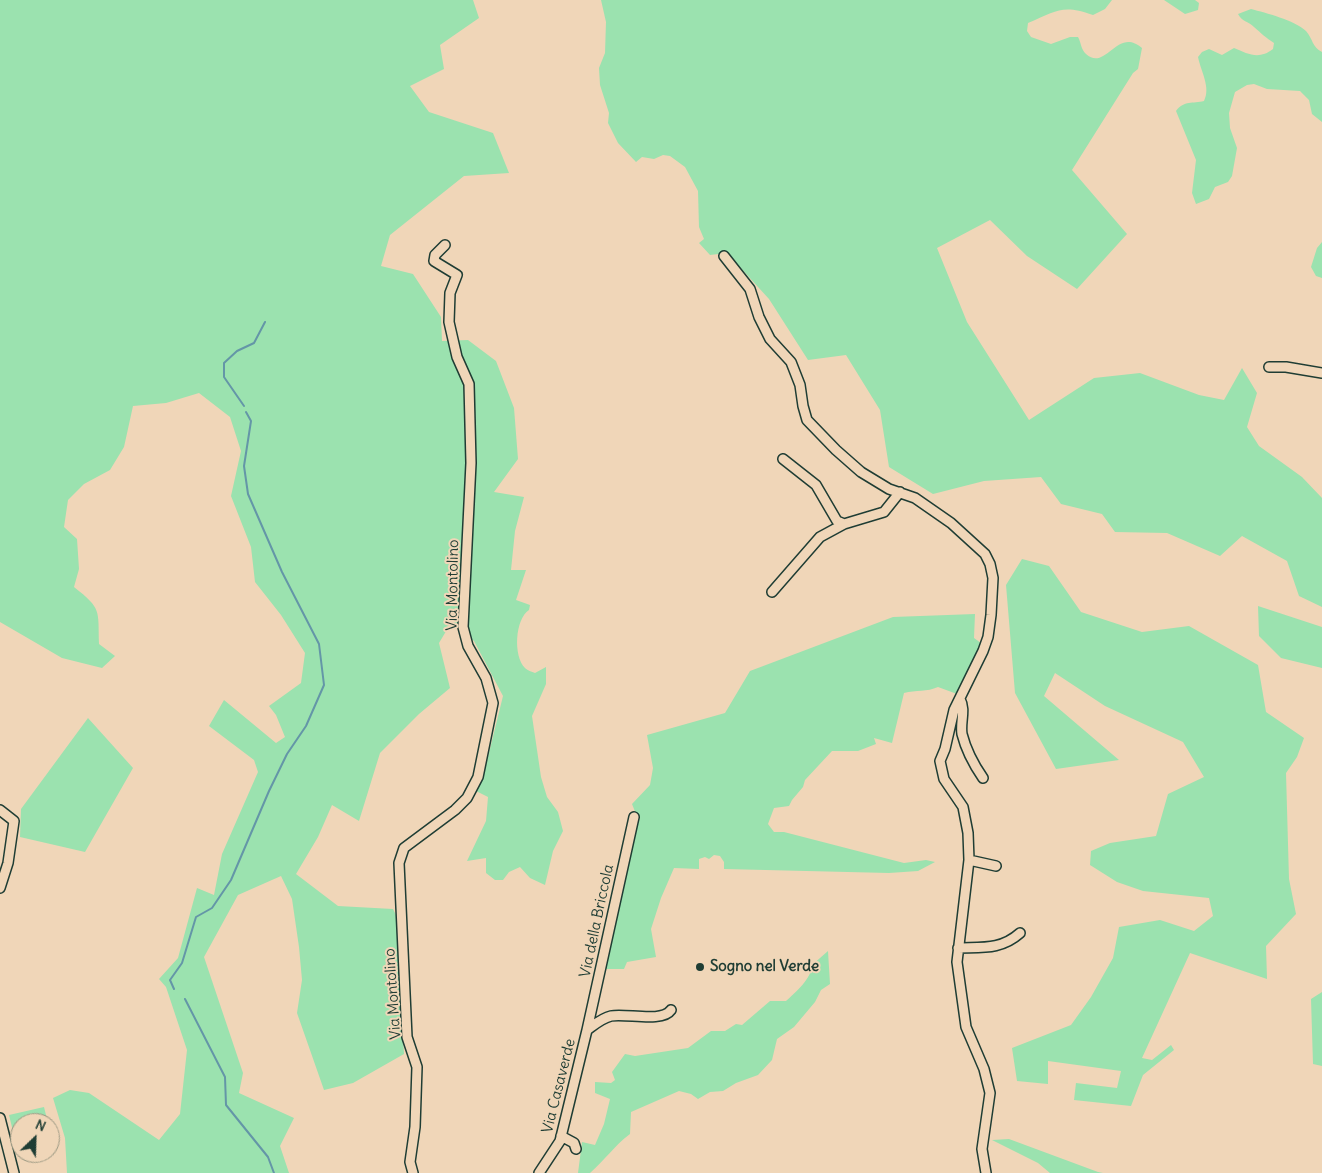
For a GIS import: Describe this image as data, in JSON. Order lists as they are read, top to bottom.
{
  "streets": {
    "street": ["Via Montolino", "Via della Briccola", "Via Casaverde"]
  },
  "crossings": [
    ["Via della Briccola", "Via Casaverde"]
  ],
  "places": ["Sogno nel Verde"],
  "north": "top right"
}
